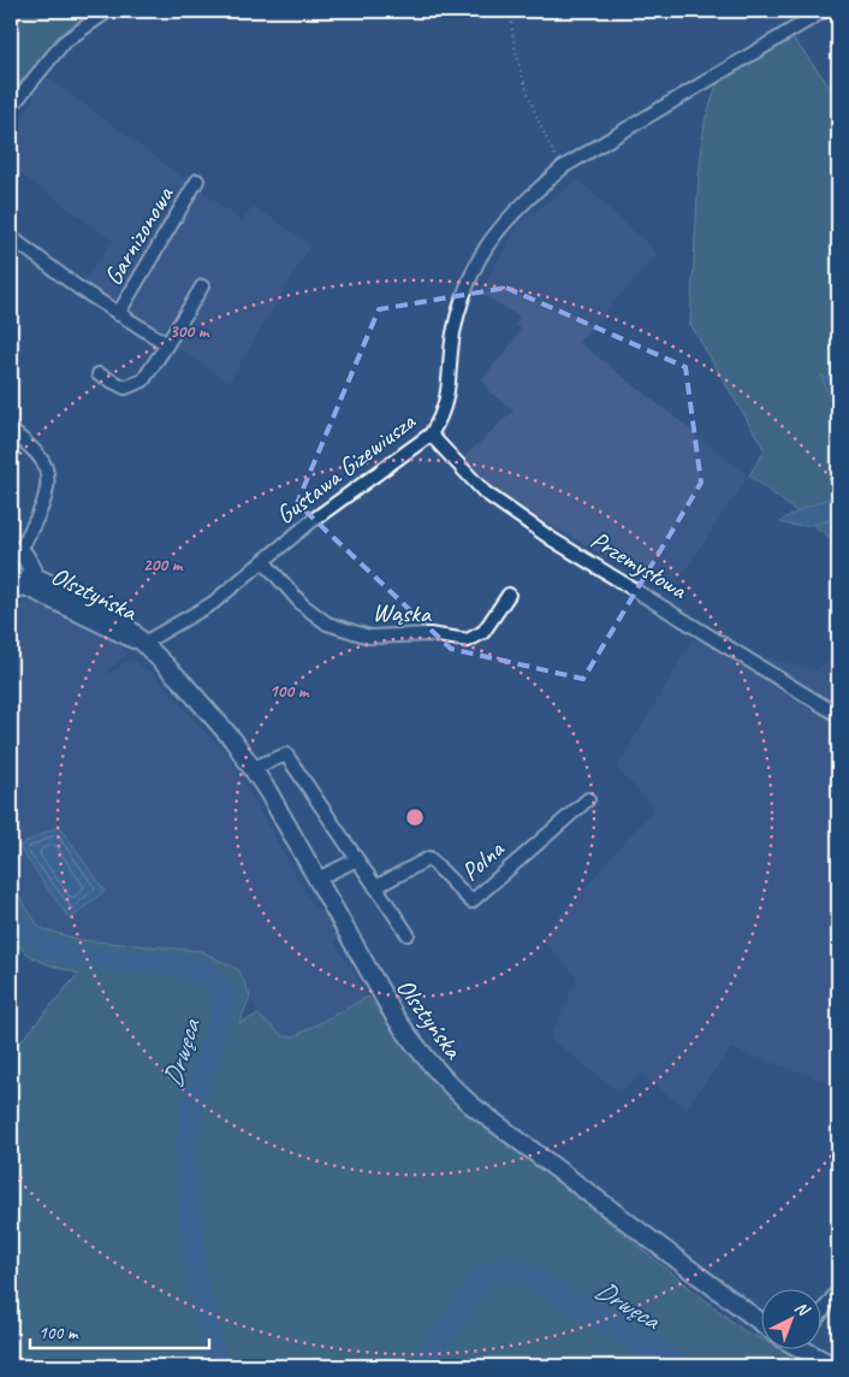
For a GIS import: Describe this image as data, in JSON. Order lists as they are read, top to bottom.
{
  "streets": {
    "street": [
      "Garnizonowa",
      "Gustawa Gizewiusza",
      "Przemysłowa",
      "Olsztyńska",
      "Wąska",
      "Polna"
    ]
  },
  "crossings": [
    ["Gustawa Gizewiusza", "Przemysłowa"],
    ["Gustawa Gizewiusza", "Olsztyńska"],
    ["Gustawa Gizewiusza", "Wąska"]
  ],
  "water": ["Drwęca"],
  "scale_bar": "100 m",
  "north": "top right",
  "rings": ["300 m", "200 m", "100 m"]
}
